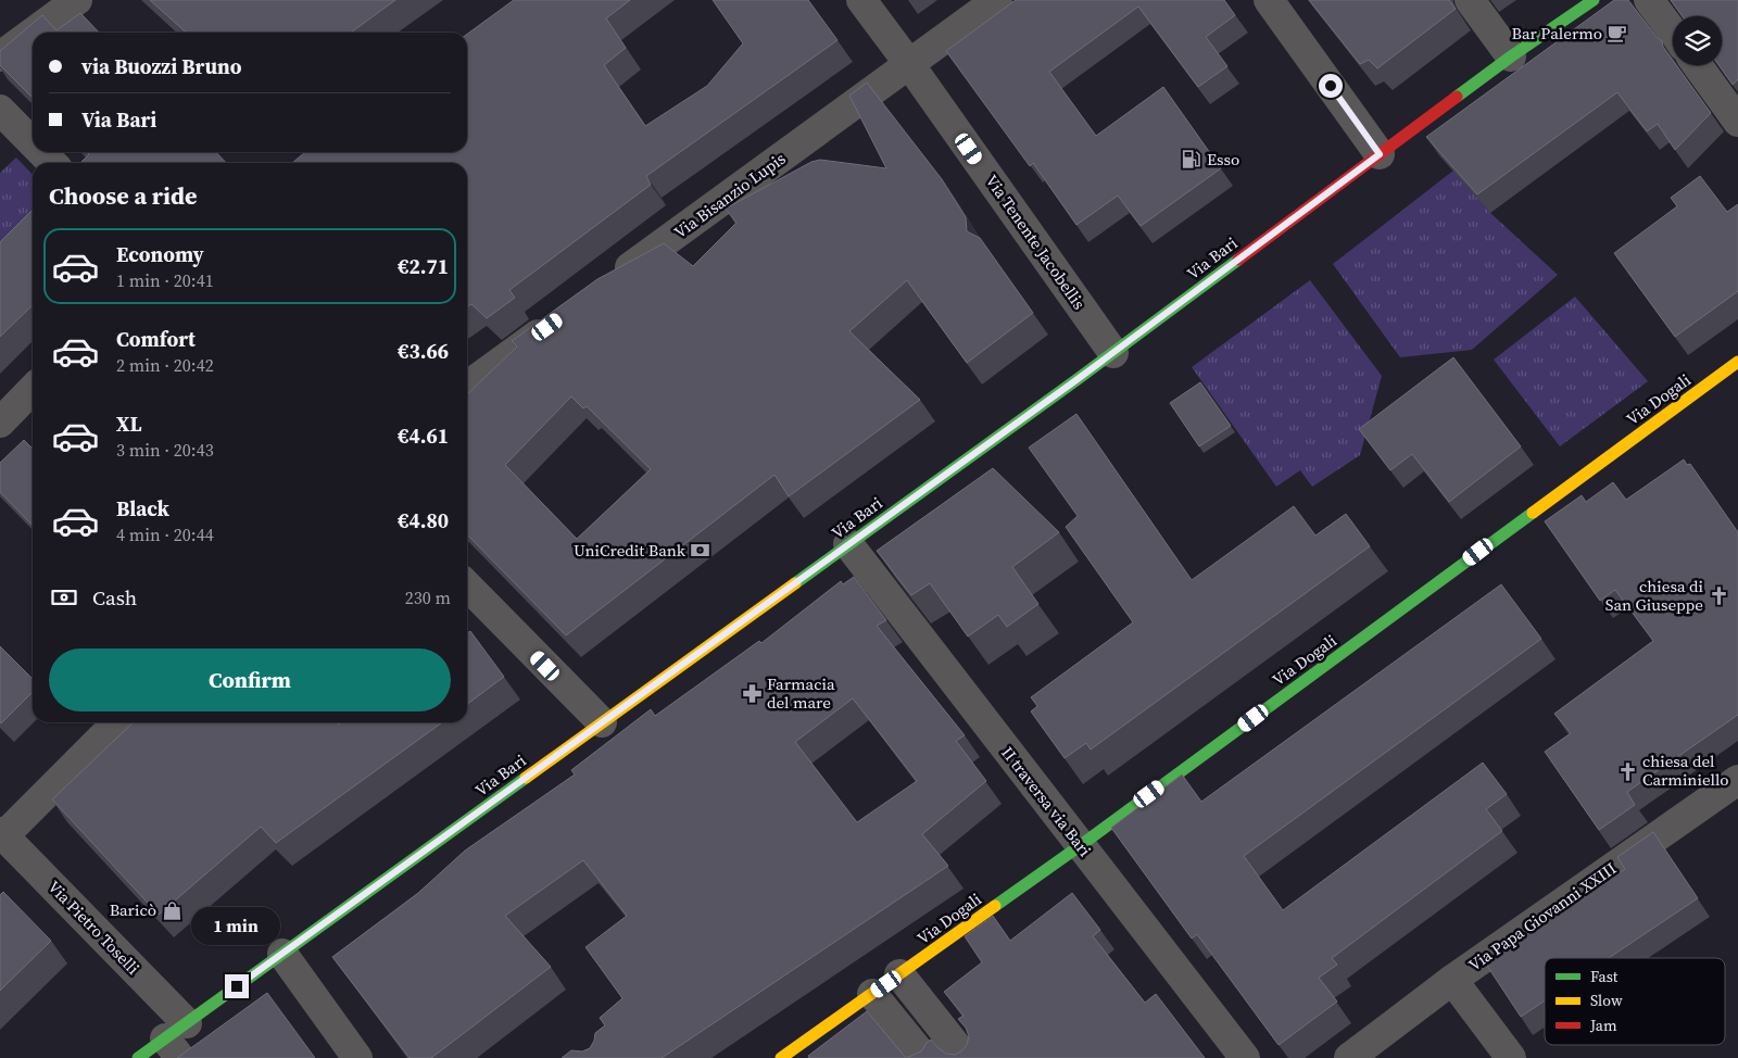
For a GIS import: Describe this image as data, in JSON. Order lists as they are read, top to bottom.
{
  "streets": {
    "main road": ["Via Bari", "Via Dogali"],
    "street": [
      "Via Bisanzio Lupis",
      "Via Tenente Jacobellis",
      "II traversa via Bari",
      "Via Papa Giovanni XXIII",
      "Via Pietro Toselli"
    ]
  },
  "crossings": [
    ["Via Bisanzio Lupis", "Via Tenente Jacobellis"],
    ["Via Tenente Jacobellis", "Via Bari"],
    ["Via Bari", "II traversa via Bari"],
    ["Via Bari", "Via Pietro Toselli"],
    ["Via Dogali", "II traversa via Bari"]
  ],
  "places": {
    "cafe": ["Bar Palermo"],
    "fuel station": ["Esso"],
    "bank": ["UniCredit Bank"],
    "church": ["chiesa di San Giuseppe", "chiesa del Carminiello"],
    "pharmacy": ["Farmacia del mare"],
    "shop": ["Baricò"]
  },
  "legend": ["Fast", "Slow", "Jam"],
  "page": {
    "banner": ["via Buozzi Bruno", "Via Bari"],
    "heading": "Choose a ride",
    "list": [
      {
        "name": "Economy",
        "note": "1 min · 20:41",
        "value": "€2.71"
      },
      {
        "name": "Comfort",
        "note": "2 min · 20:42",
        "value": "€3.66"
      },
      {
        "name": "XL",
        "note": "3 min · 20:43",
        "value": "€4.61"
      },
      {
        "name": "Black",
        "note": "4 min · 20:44",
        "value": "€4.80"
      }
    ],
    "pay": ["Cash", "230 m"],
    "buttons": "Confirm",
    "bubble": "1 min"
  }
}
